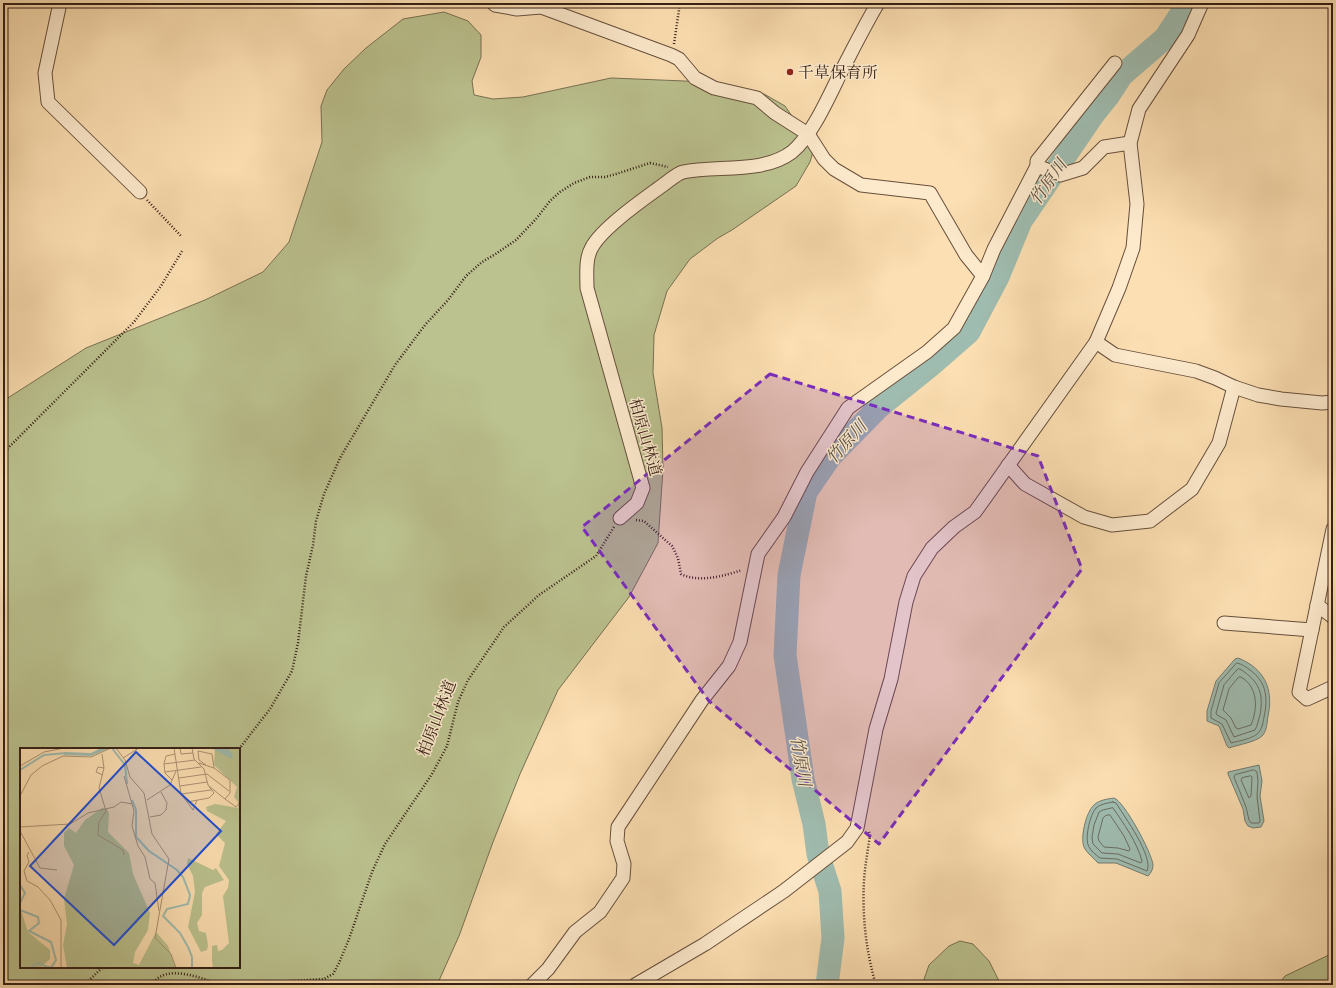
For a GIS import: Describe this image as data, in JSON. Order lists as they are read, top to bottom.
{
  "streets": {
    "street": ["柏原山林道"]
  },
  "water": ["竹原川"],
  "places": ["千草保育所"]
}
